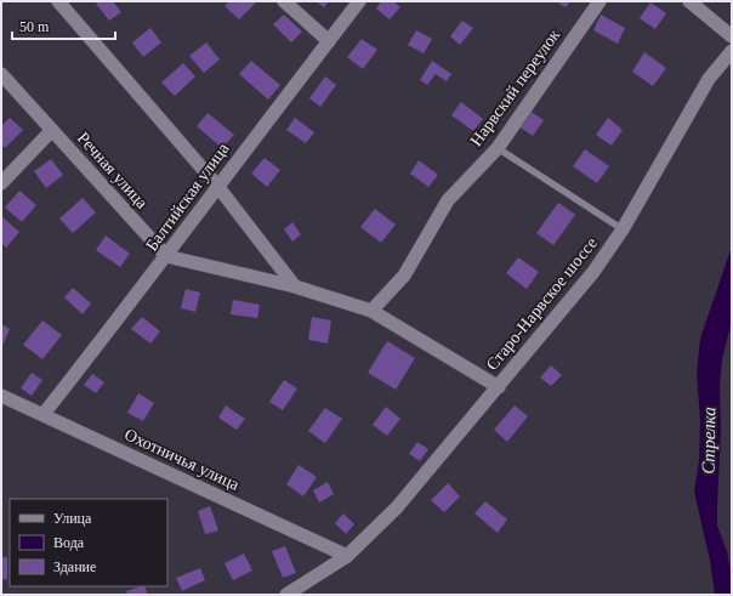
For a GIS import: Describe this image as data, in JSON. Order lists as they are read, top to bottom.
{
  "streets": {
    "street": [
      "Нарвский переулок",
      "Речная улица",
      "Балтийская улица",
      "Старо-Нарвское шоссе",
      "Охотничья улица"
    ]
  },
  "crossings": [
    ["Речная улица", "Балтийская улица"],
    ["Балтийская улица", "Охотничья улица"],
    ["Старо-Нарвское шоссе", "Охотничья улица"]
  ],
  "water": ["Стрелка"],
  "legend": ["Улица", "Вода", "Здание"],
  "scale_bar": "50 m"
}
